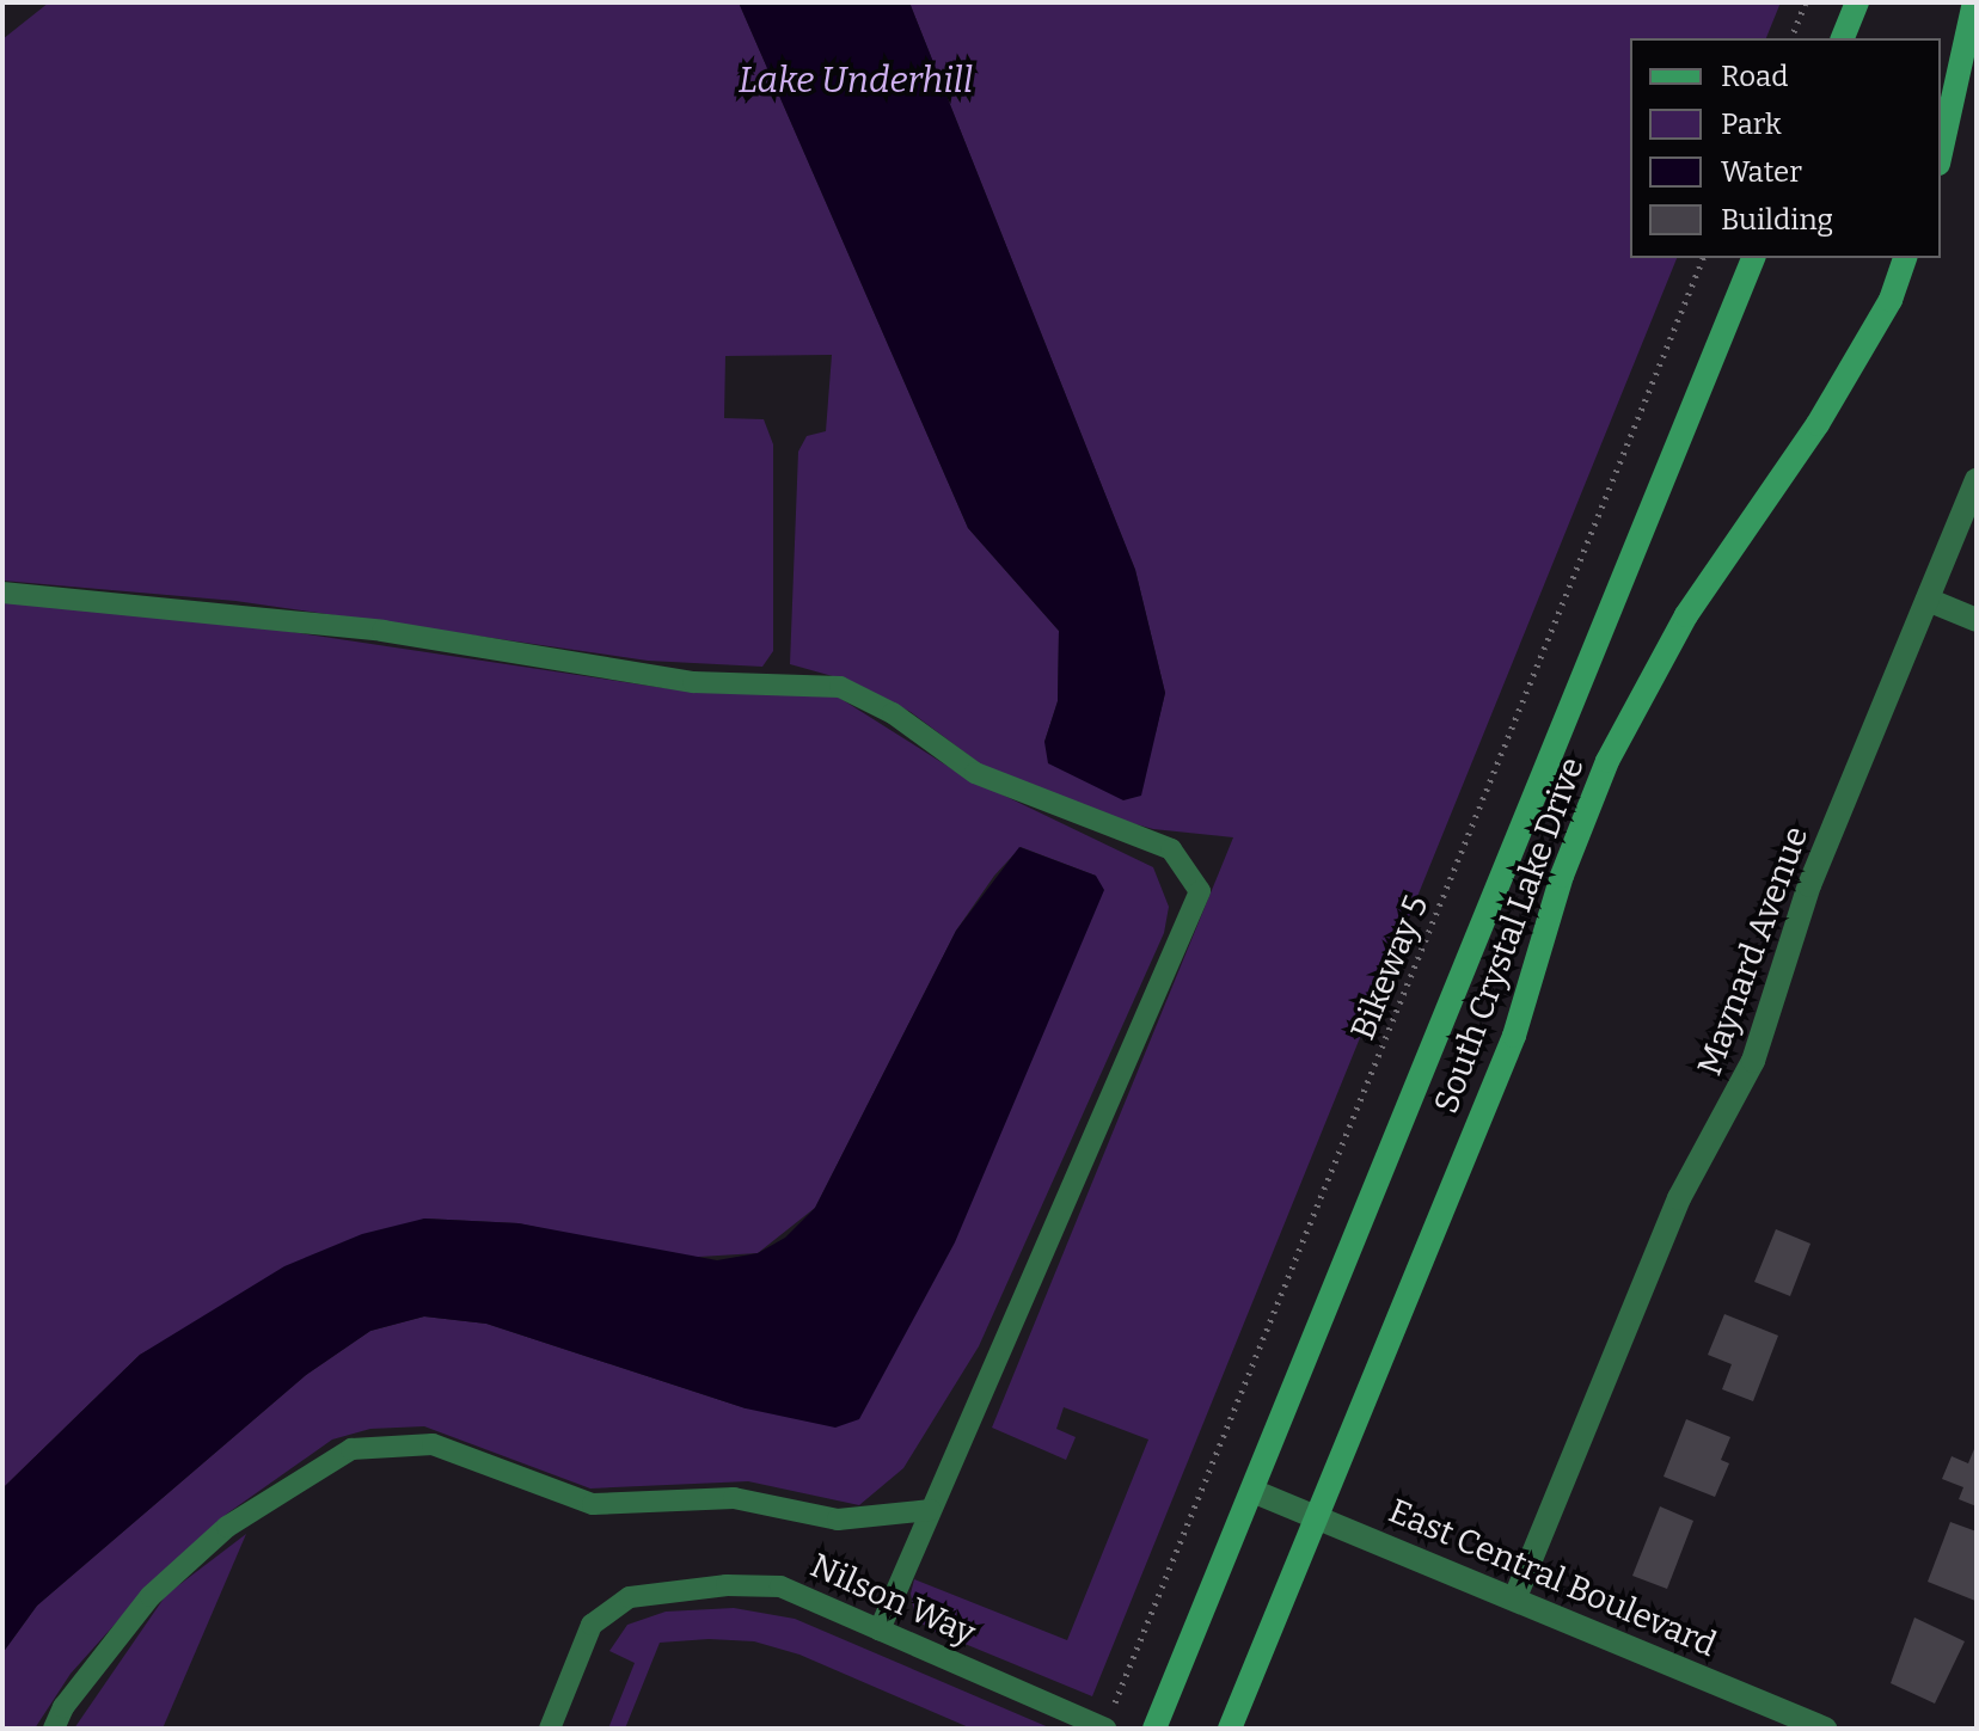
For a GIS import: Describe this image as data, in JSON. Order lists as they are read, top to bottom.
{
  "streets": {
    "main road": ["South Crystal Lake Drive"],
    "street": ["Maynard Avenue", "East Central Boulevard"],
    "lane": ["Nilson Way"],
    "path": ["Bikeway 5"]
  },
  "crossings": [
    ["South Crystal Lake Drive", "East Central Boulevard"],
    ["Maynard Avenue", "East Central Boulevard"]
  ],
  "water": ["Lake Underhill"],
  "legend": [
    "Road",
    "Park",
    "Water",
    "Building"
  ]
}
